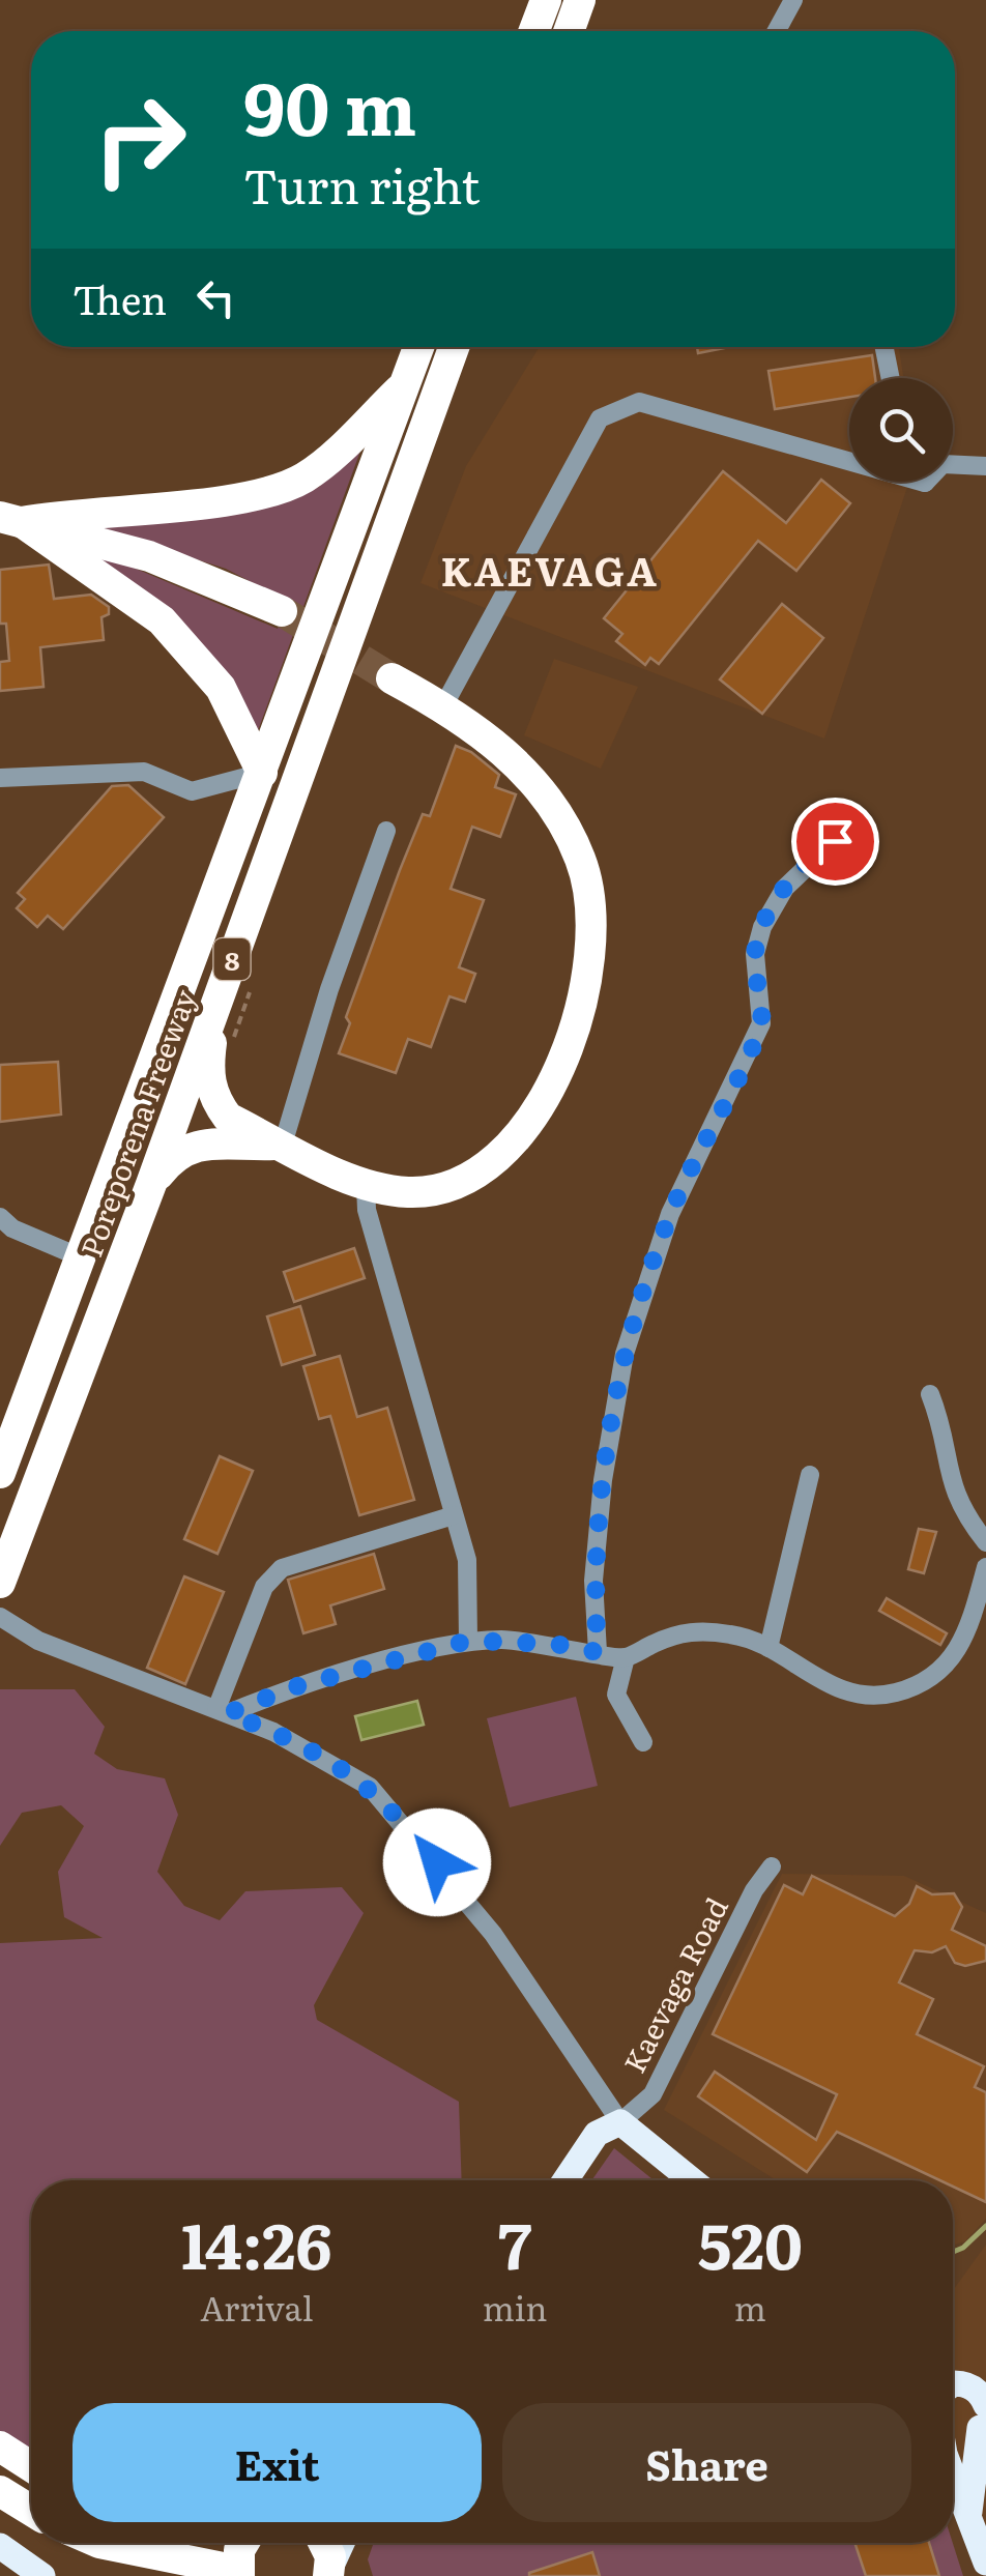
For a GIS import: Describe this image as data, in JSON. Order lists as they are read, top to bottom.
{
  "streets": {
    "highway": ["8", "Poreporena Freeway"],
    "street": ["Kaevaga Road"]
  },
  "districts": ["KAEVAGA"],
  "page": {
    "turn": ["90 m", "Turn right"],
    "then": "Then",
    "eta": [
      "14:26",
      "Arrival",
      "7",
      "min",
      "520",
      "m"
    ],
    "buttons": ["Exit", "Share"]
  }
}
